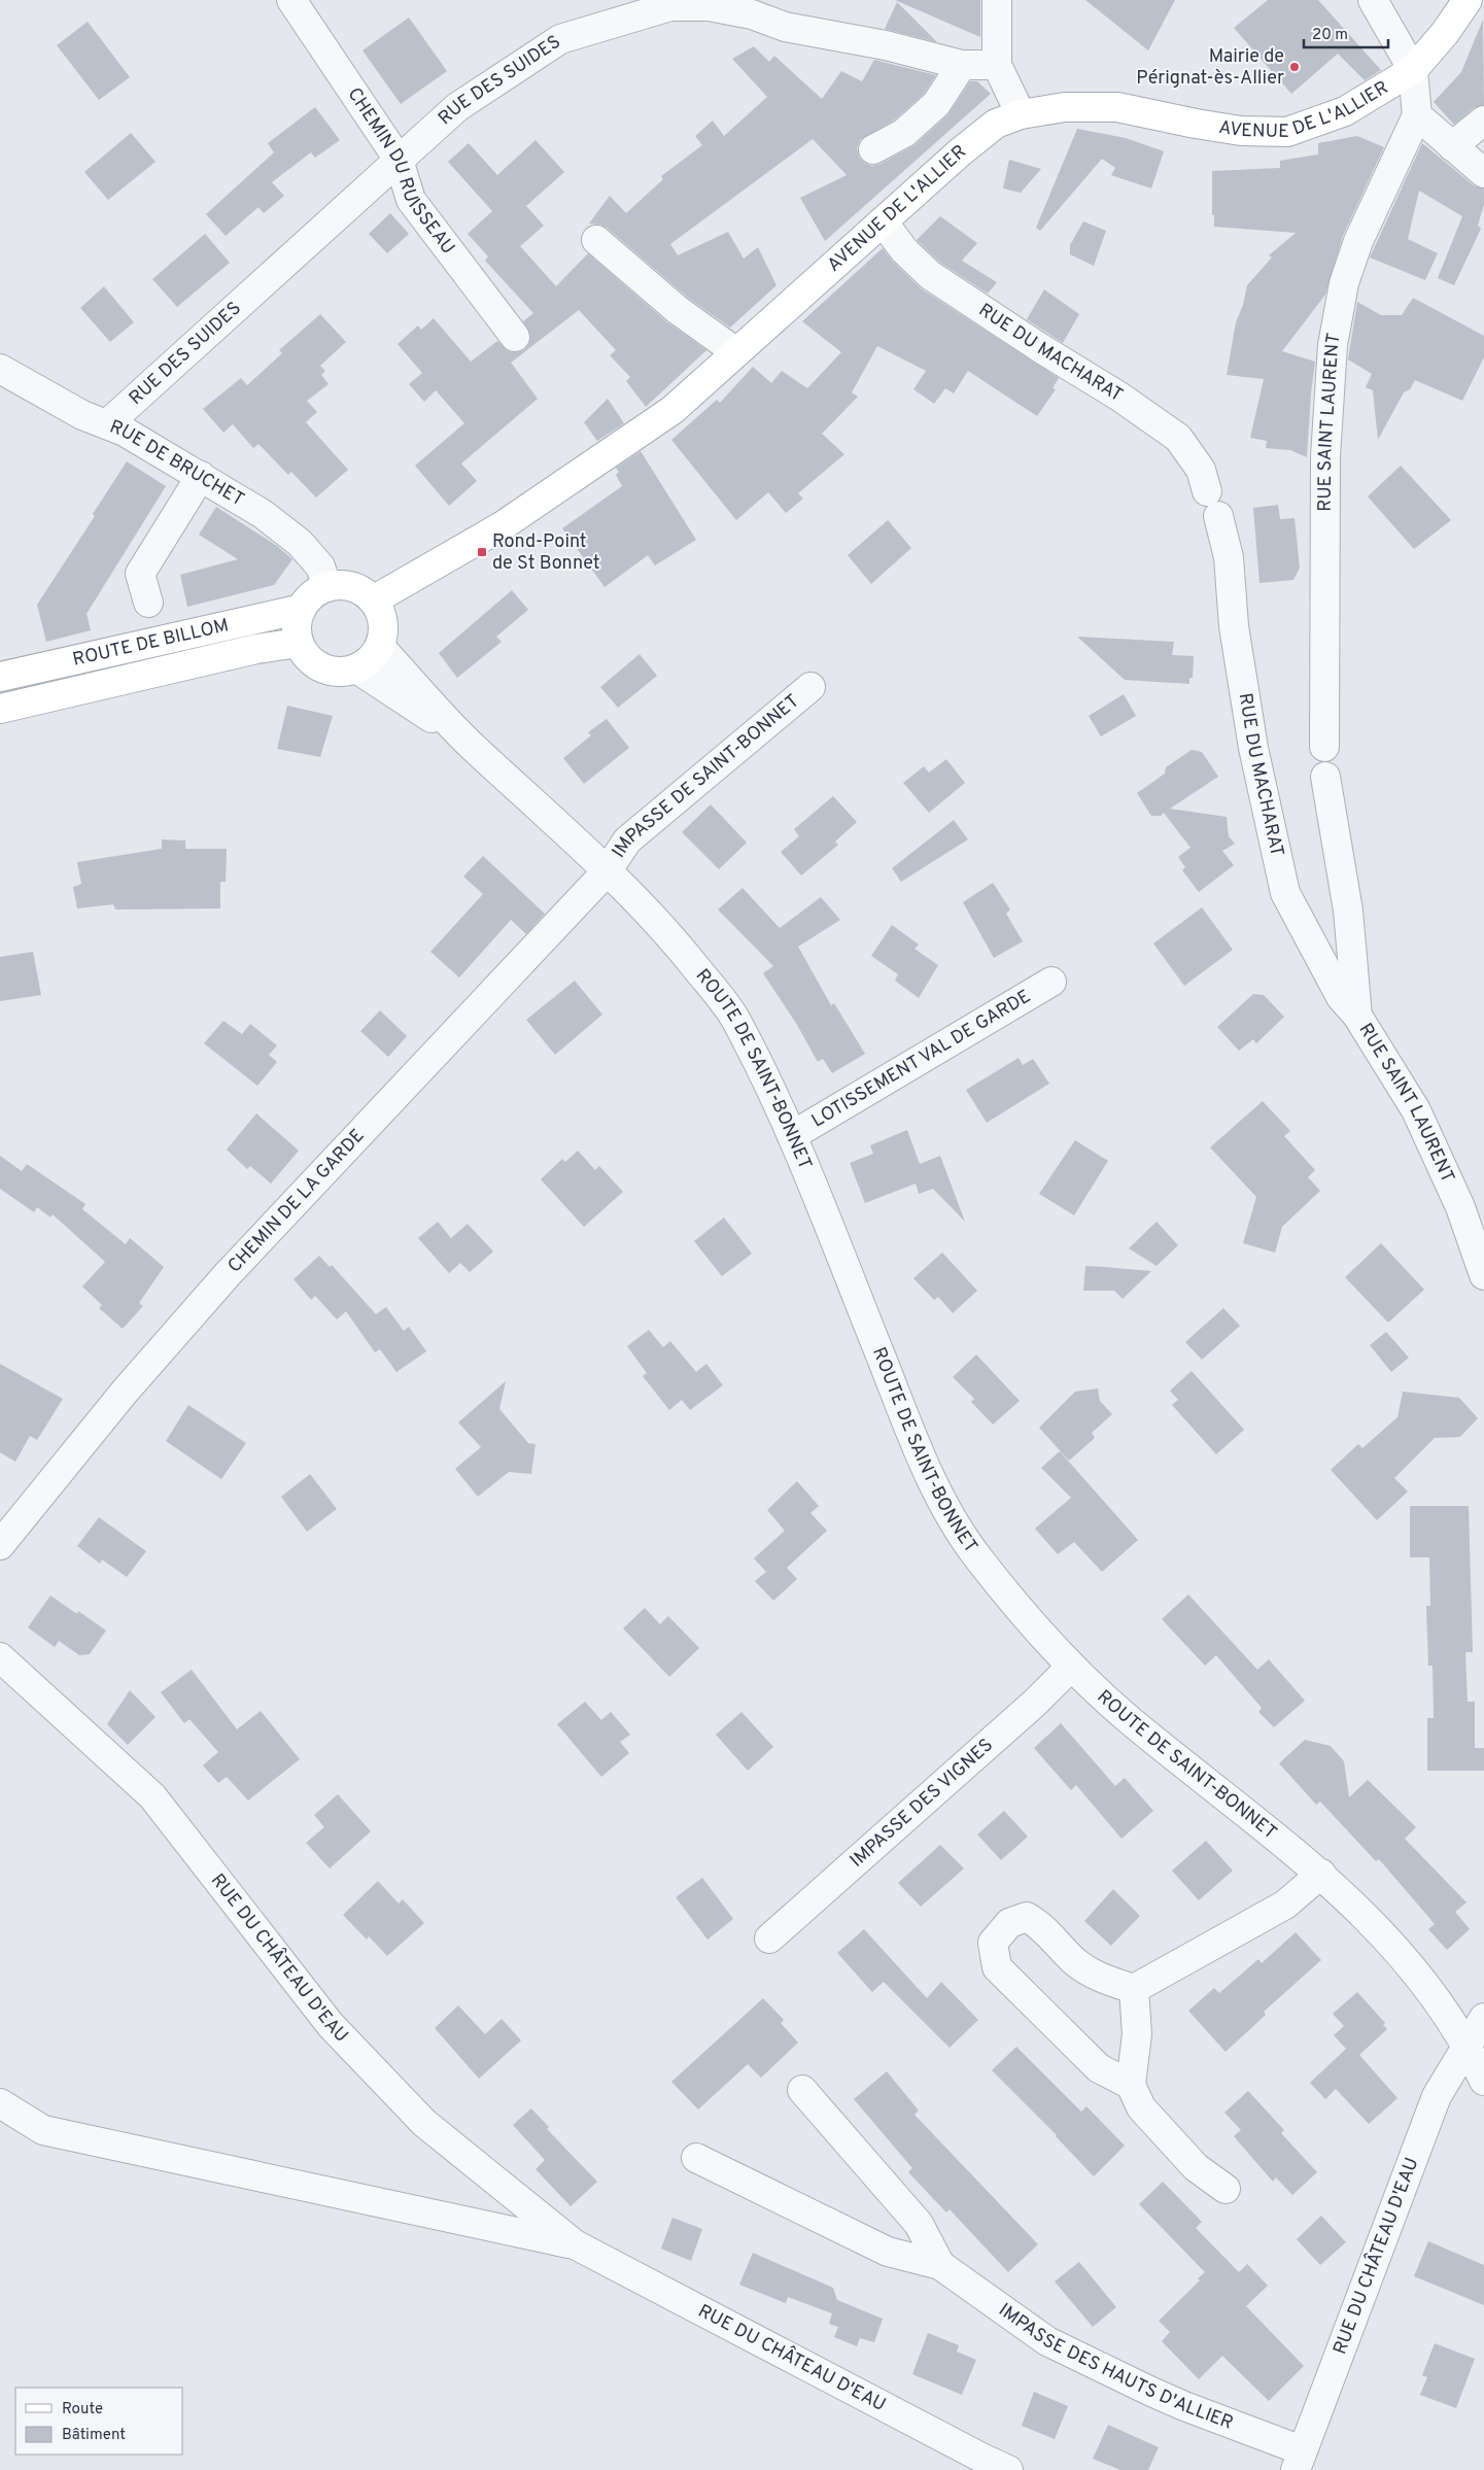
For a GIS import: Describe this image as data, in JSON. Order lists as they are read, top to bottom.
{
  "streets": {
    "main road": ["AVENUE DE L'ALLIER", "ROUTE DE BILLOM"],
    "street": [
      "RUE DES SUIDES",
      "CHEMIN DU RUISSEAU",
      "RUE DU MACHARAT",
      "RUE SAINT LAURENT",
      "RUE DE BRUCHET",
      "IMPASSE DE SAINT-BONNET",
      "LOTISSEMENT VAL DE GARDE",
      "ROUTE DE SAINT-BONNET",
      "CHEMIN DE LA GARDE",
      "IMPASSE DES VIGNES",
      "RUE DU CHÂTEAU D'EAU",
      "IMPASSE DES HAUTS D'ALLIER"
    ]
  },
  "crossings": [
    ["RUE DES SUIDES", "CHEMIN DU RUISSEAU"],
    ["RUE DES SUIDES", "RUE DE BRUCHET"],
    ["AVENUE DE L'ALLIER", "RUE DU MACHARAT"],
    ["AVENUE DE L'ALLIER", "RUE DE BRUCHET"],
    ["AVENUE DE L'ALLIER", "ROUTE DE BILLOM"],
    ["AVENUE DE L'ALLIER", "ROUTE DE SAINT-BONNET"],
    ["RUE DU MACHARAT", "RUE SAINT LAURENT"],
    ["RUE DE BRUCHET", "ROUTE DE BILLOM"],
    ["RUE DE BRUCHET", "ROUTE DE SAINT-BONNET"],
    ["ROUTE DE BILLOM", "ROUTE DE SAINT-BONNET"],
    ["IMPASSE DE SAINT-BONNET", "ROUTE DE SAINT-BONNET"],
    ["IMPASSE DE SAINT-BONNET", "CHEMIN DE LA GARDE"],
    ["LOTISSEMENT VAL DE GARDE", "ROUTE DE SAINT-BONNET"],
    ["ROUTE DE SAINT-BONNET", "CHEMIN DE LA GARDE"],
    ["ROUTE DE SAINT-BONNET", "IMPASSE DES VIGNES"],
    ["ROUTE DE SAINT-BONNET", "RUE DU CHÂTEAU D'EAU"],
    ["RUE DU CHÂTEAU D'EAU", "IMPASSE DES HAUTS D'ALLIER"]
  ],
  "places": {
    "other": ["Mairie de Pérignat-ès-Allier"],
    "transit": ["Rond-Point de St Bonnet"]
  },
  "legend": ["Route", "Bâtiment"],
  "scale_bar": "20 m"
}
